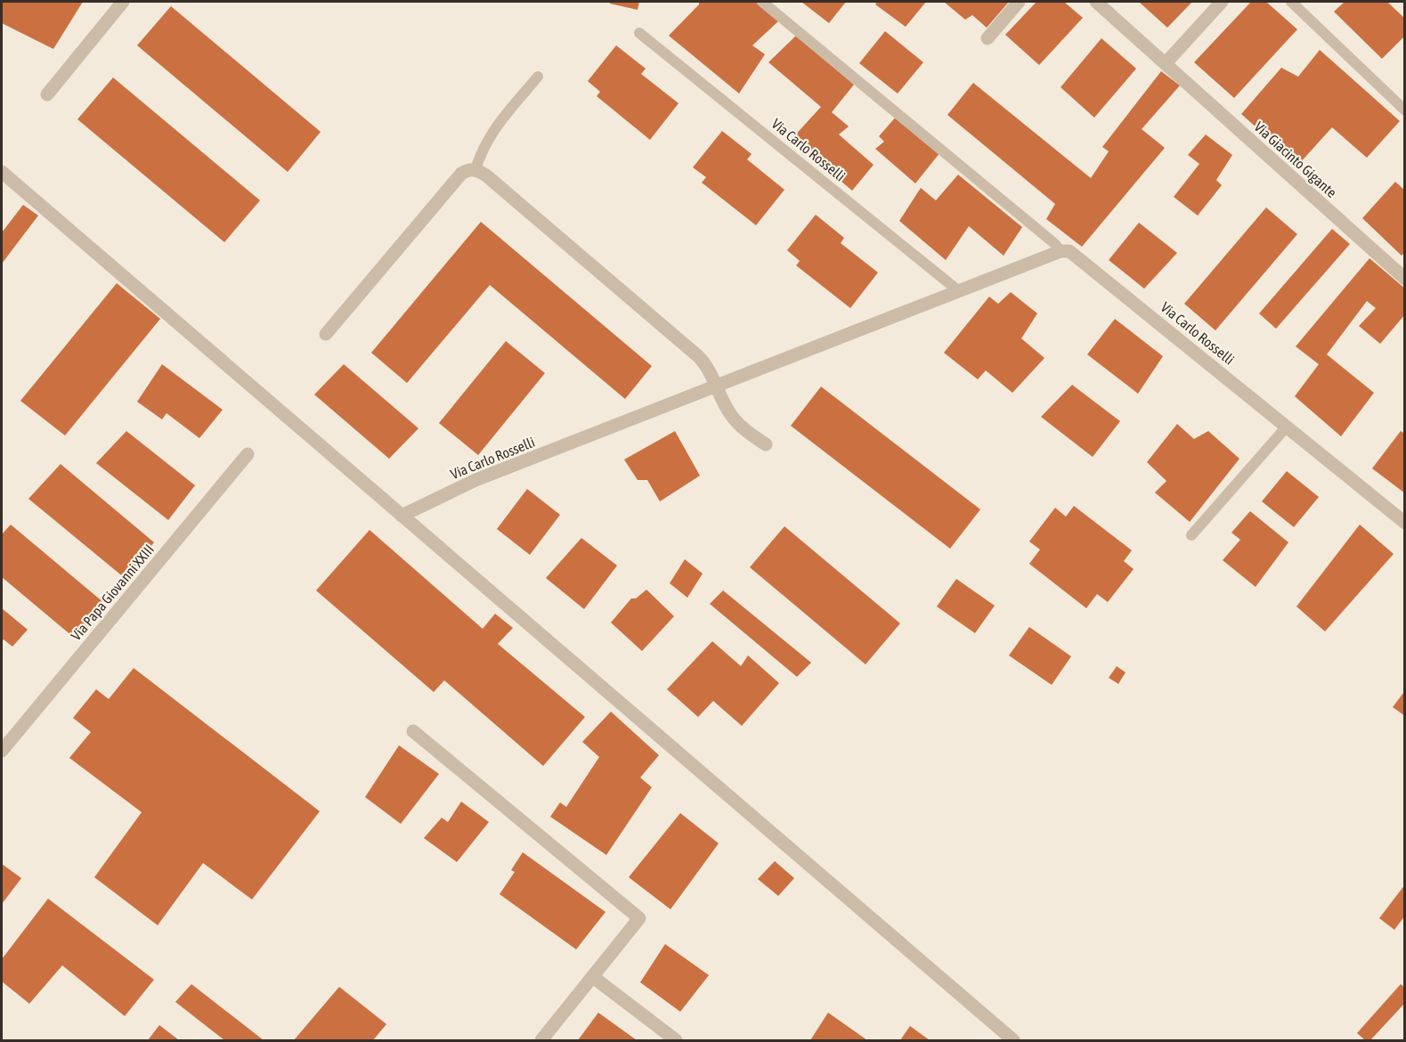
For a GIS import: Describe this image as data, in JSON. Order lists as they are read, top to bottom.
{
  "streets": {
    "street": ["Via Carlo Rosselli", "Via Giacinto Gigante", "Via Papa Giovanni XXIII"]
  }
}
